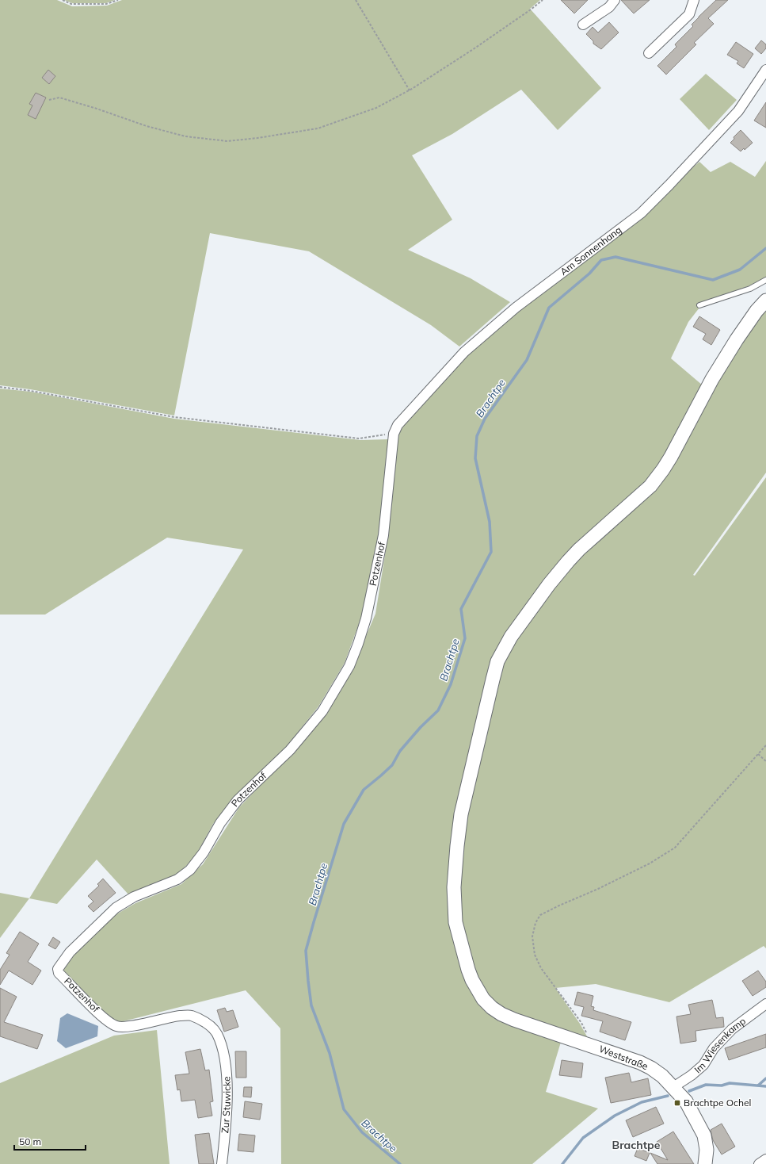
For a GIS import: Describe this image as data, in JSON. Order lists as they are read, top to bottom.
{
  "streets": {
    "main road": ["Weststraße"],
    "street": [
      "Am Sonnenhang",
      "Potzenhof",
      "Im Wiesenkamp",
      "Zur Stuwicke"
    ]
  },
  "crossings": [
    ["Am Sonnenhang", "Potzenhof"],
    ["Potzenhof", "Zur Stuwicke"],
    ["Im Wiesenkamp", "Weststraße"]
  ],
  "districts": ["Brachtpe"],
  "water": ["Brachtpe"],
  "places": {
    "transit": ["Brachtpe Ochel"]
  },
  "scale_bar": "50 m"
}
